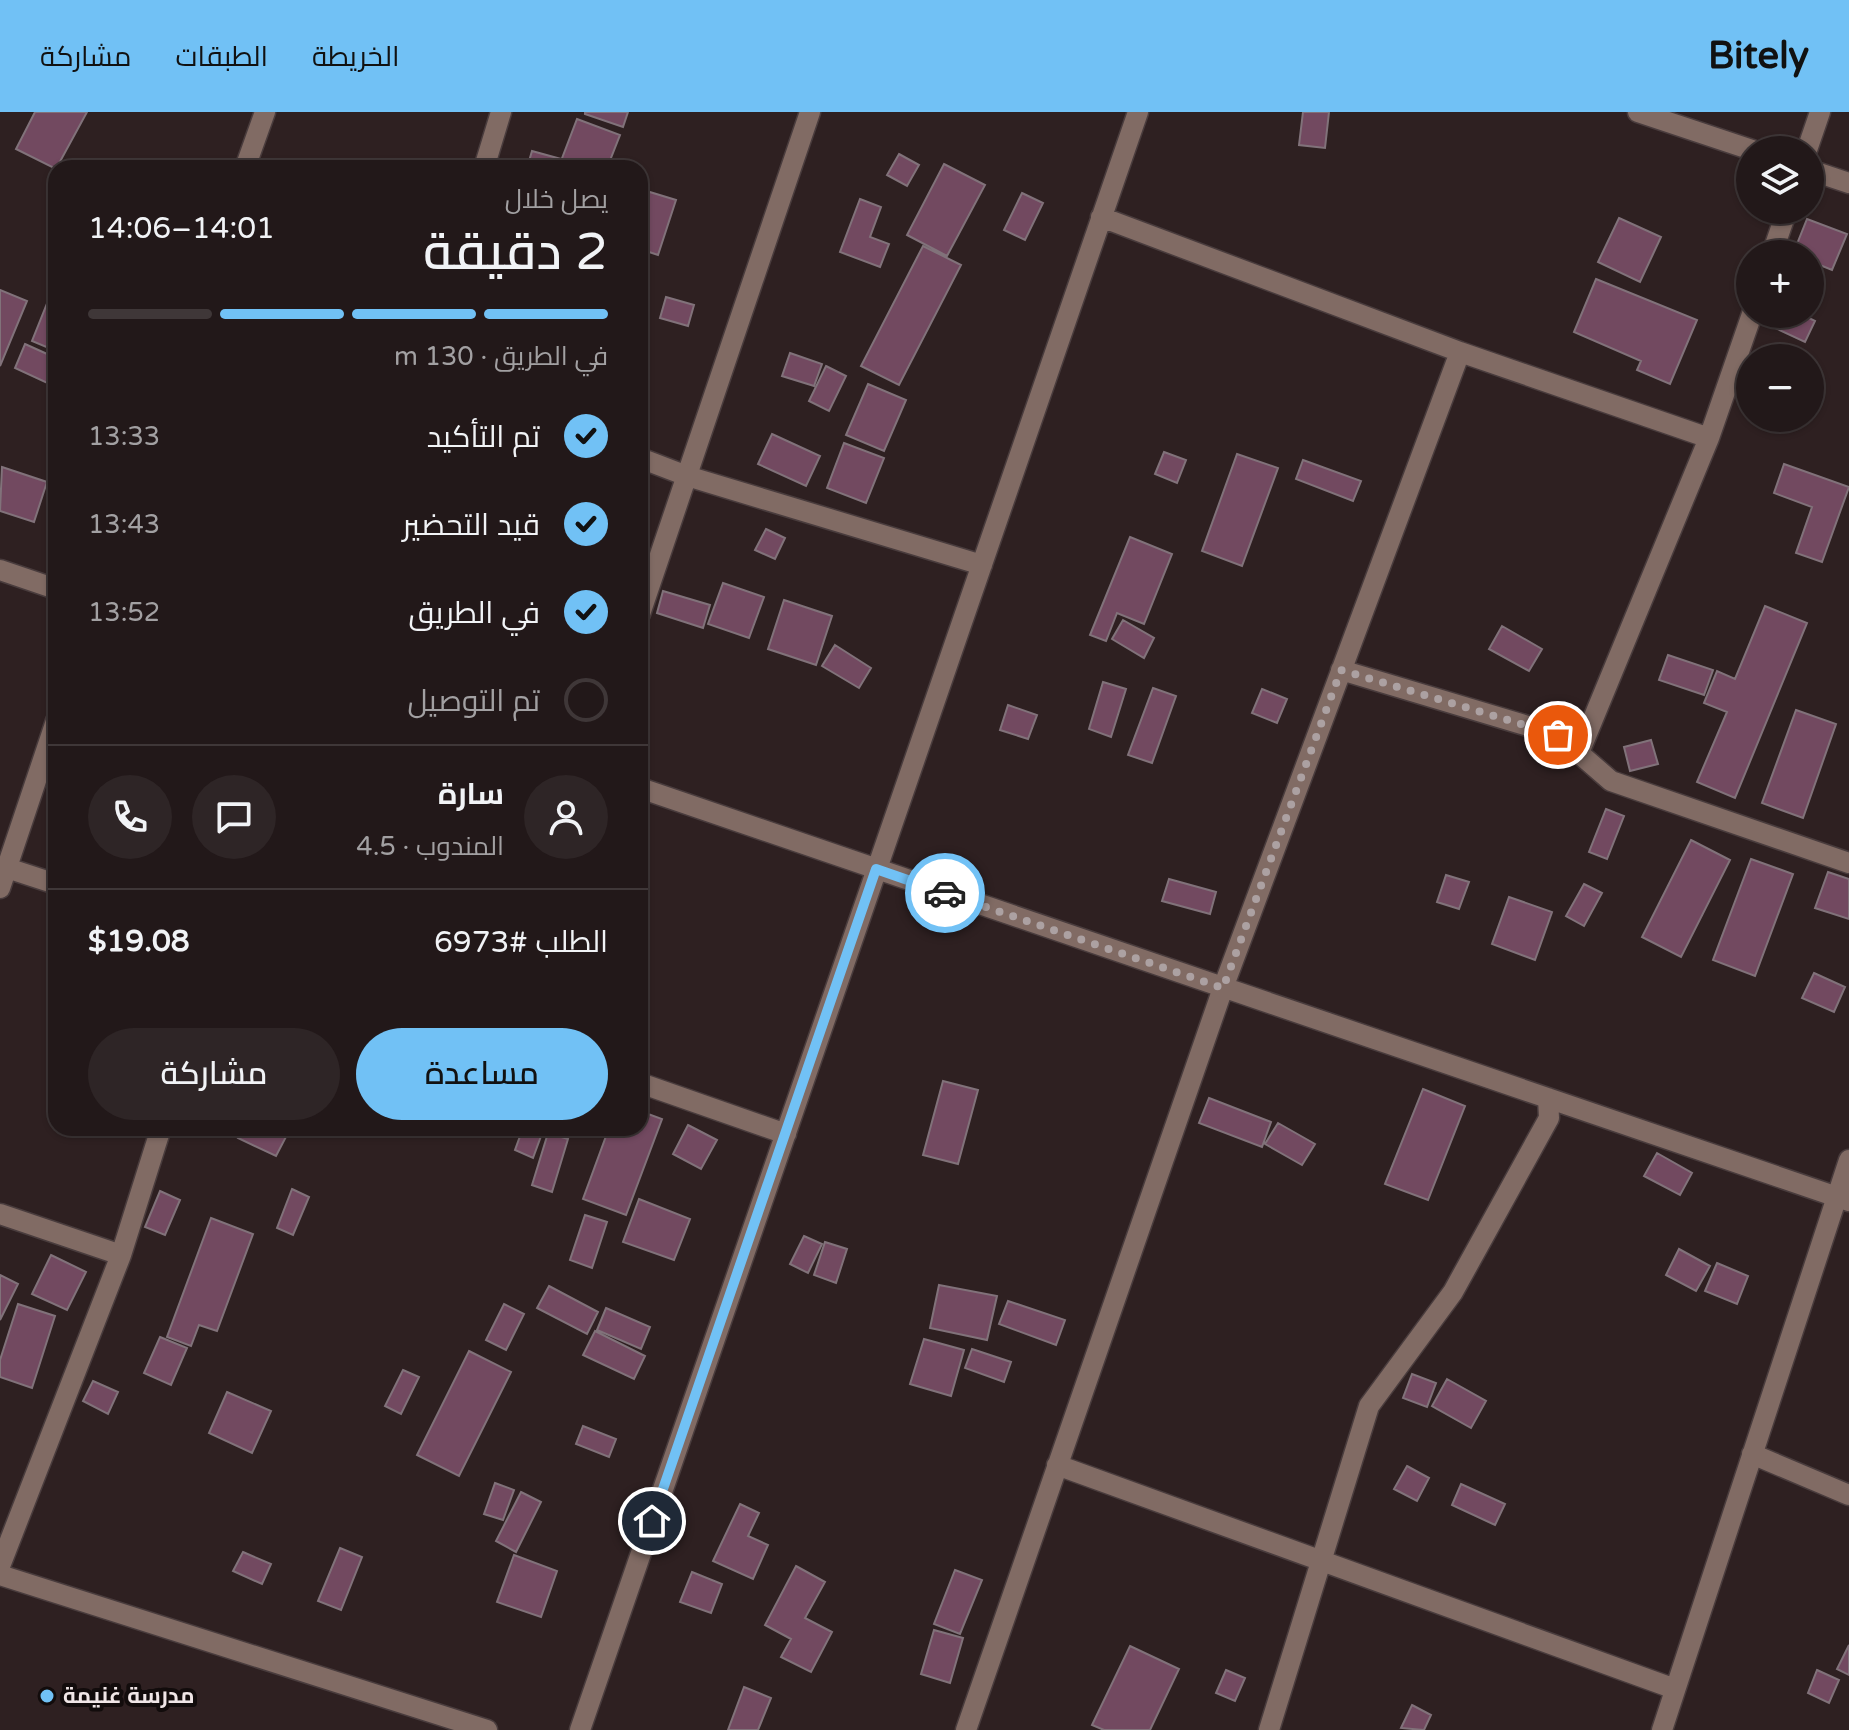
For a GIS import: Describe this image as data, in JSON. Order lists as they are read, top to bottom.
{
  "places": ["مدرسة غنيمة"],
  "page": {
    "header": "Bitely",
    "nav": ["الخريطة", "الطبقات", "مشاركة"],
    "map_buttons": ["+", "−"],
    "heading": ["2 دقيقة", "يصل خلال", "14:01–14:06"],
    "panel": [
      "سارة",
      "المندوب · 4.5",
      "الطلب #6973",
      "$19.08"
    ],
    "bar": "في الطريق · 130 m",
    "list": [
      ["تم التأكيد", "13:33"],
      ["قيد التحضير", "13:43"],
      ["في الطريق", "13:52"],
      "تم التوصيل"
    ],
    "buttons": ["مساعدة", "مشاركة"]
  }
}
